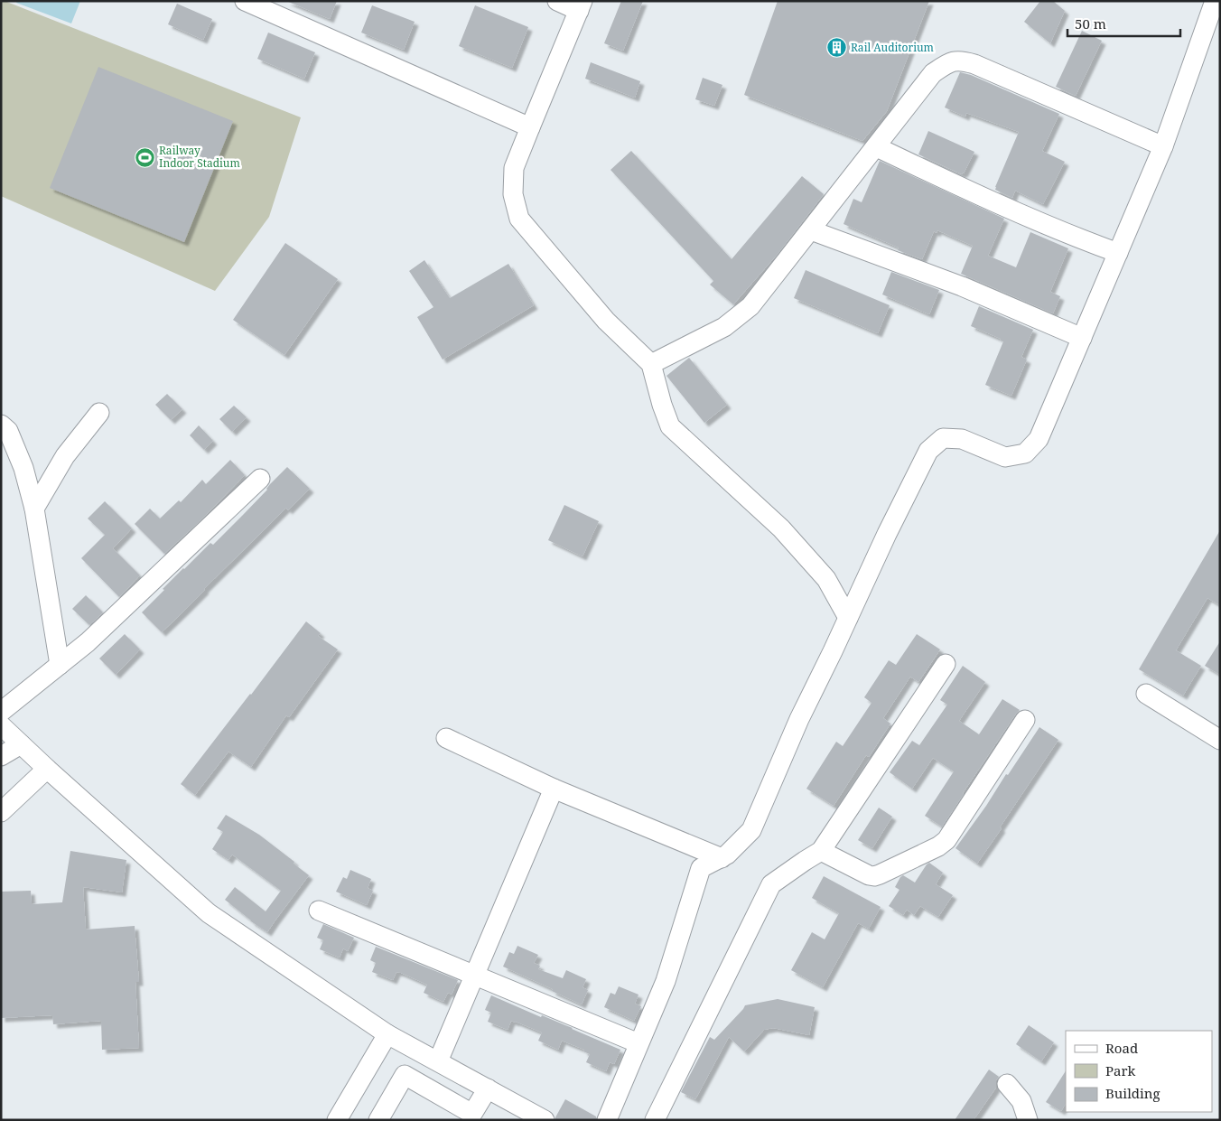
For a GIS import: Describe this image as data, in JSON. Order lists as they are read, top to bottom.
{
  "places": {
    "building": ["Rail Auditorium"],
    "sports": ["Railway Indoor Stadium"]
  },
  "legend": ["Road", "Park", "Building"],
  "scale_bar": "50 m"
}
